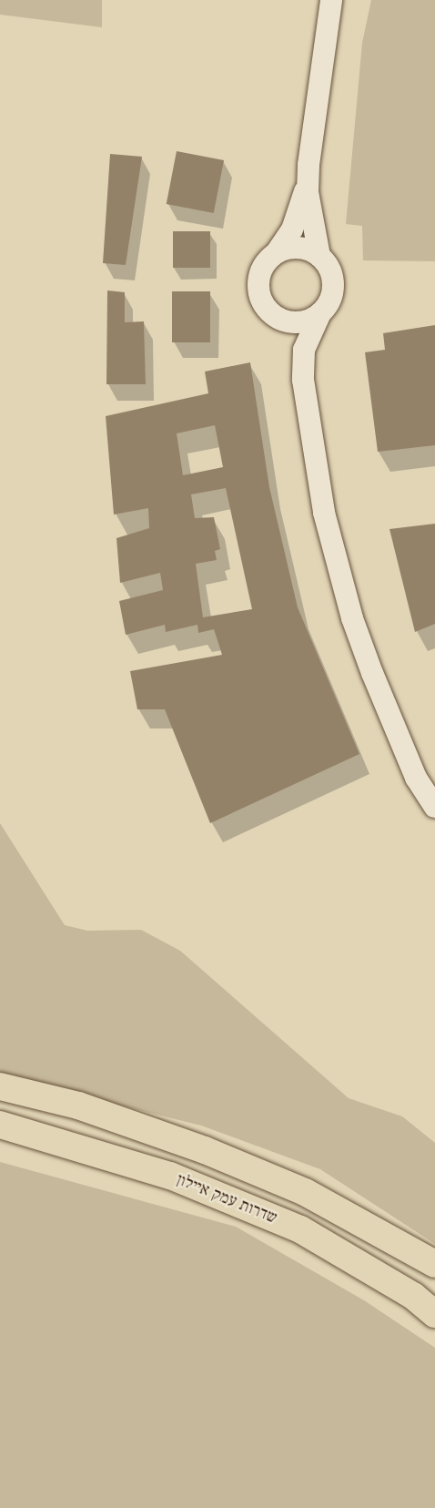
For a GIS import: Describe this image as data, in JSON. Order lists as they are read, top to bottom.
{
  "streets": {
    "main road": ["שדרות עמק איילון"]
  }
}
